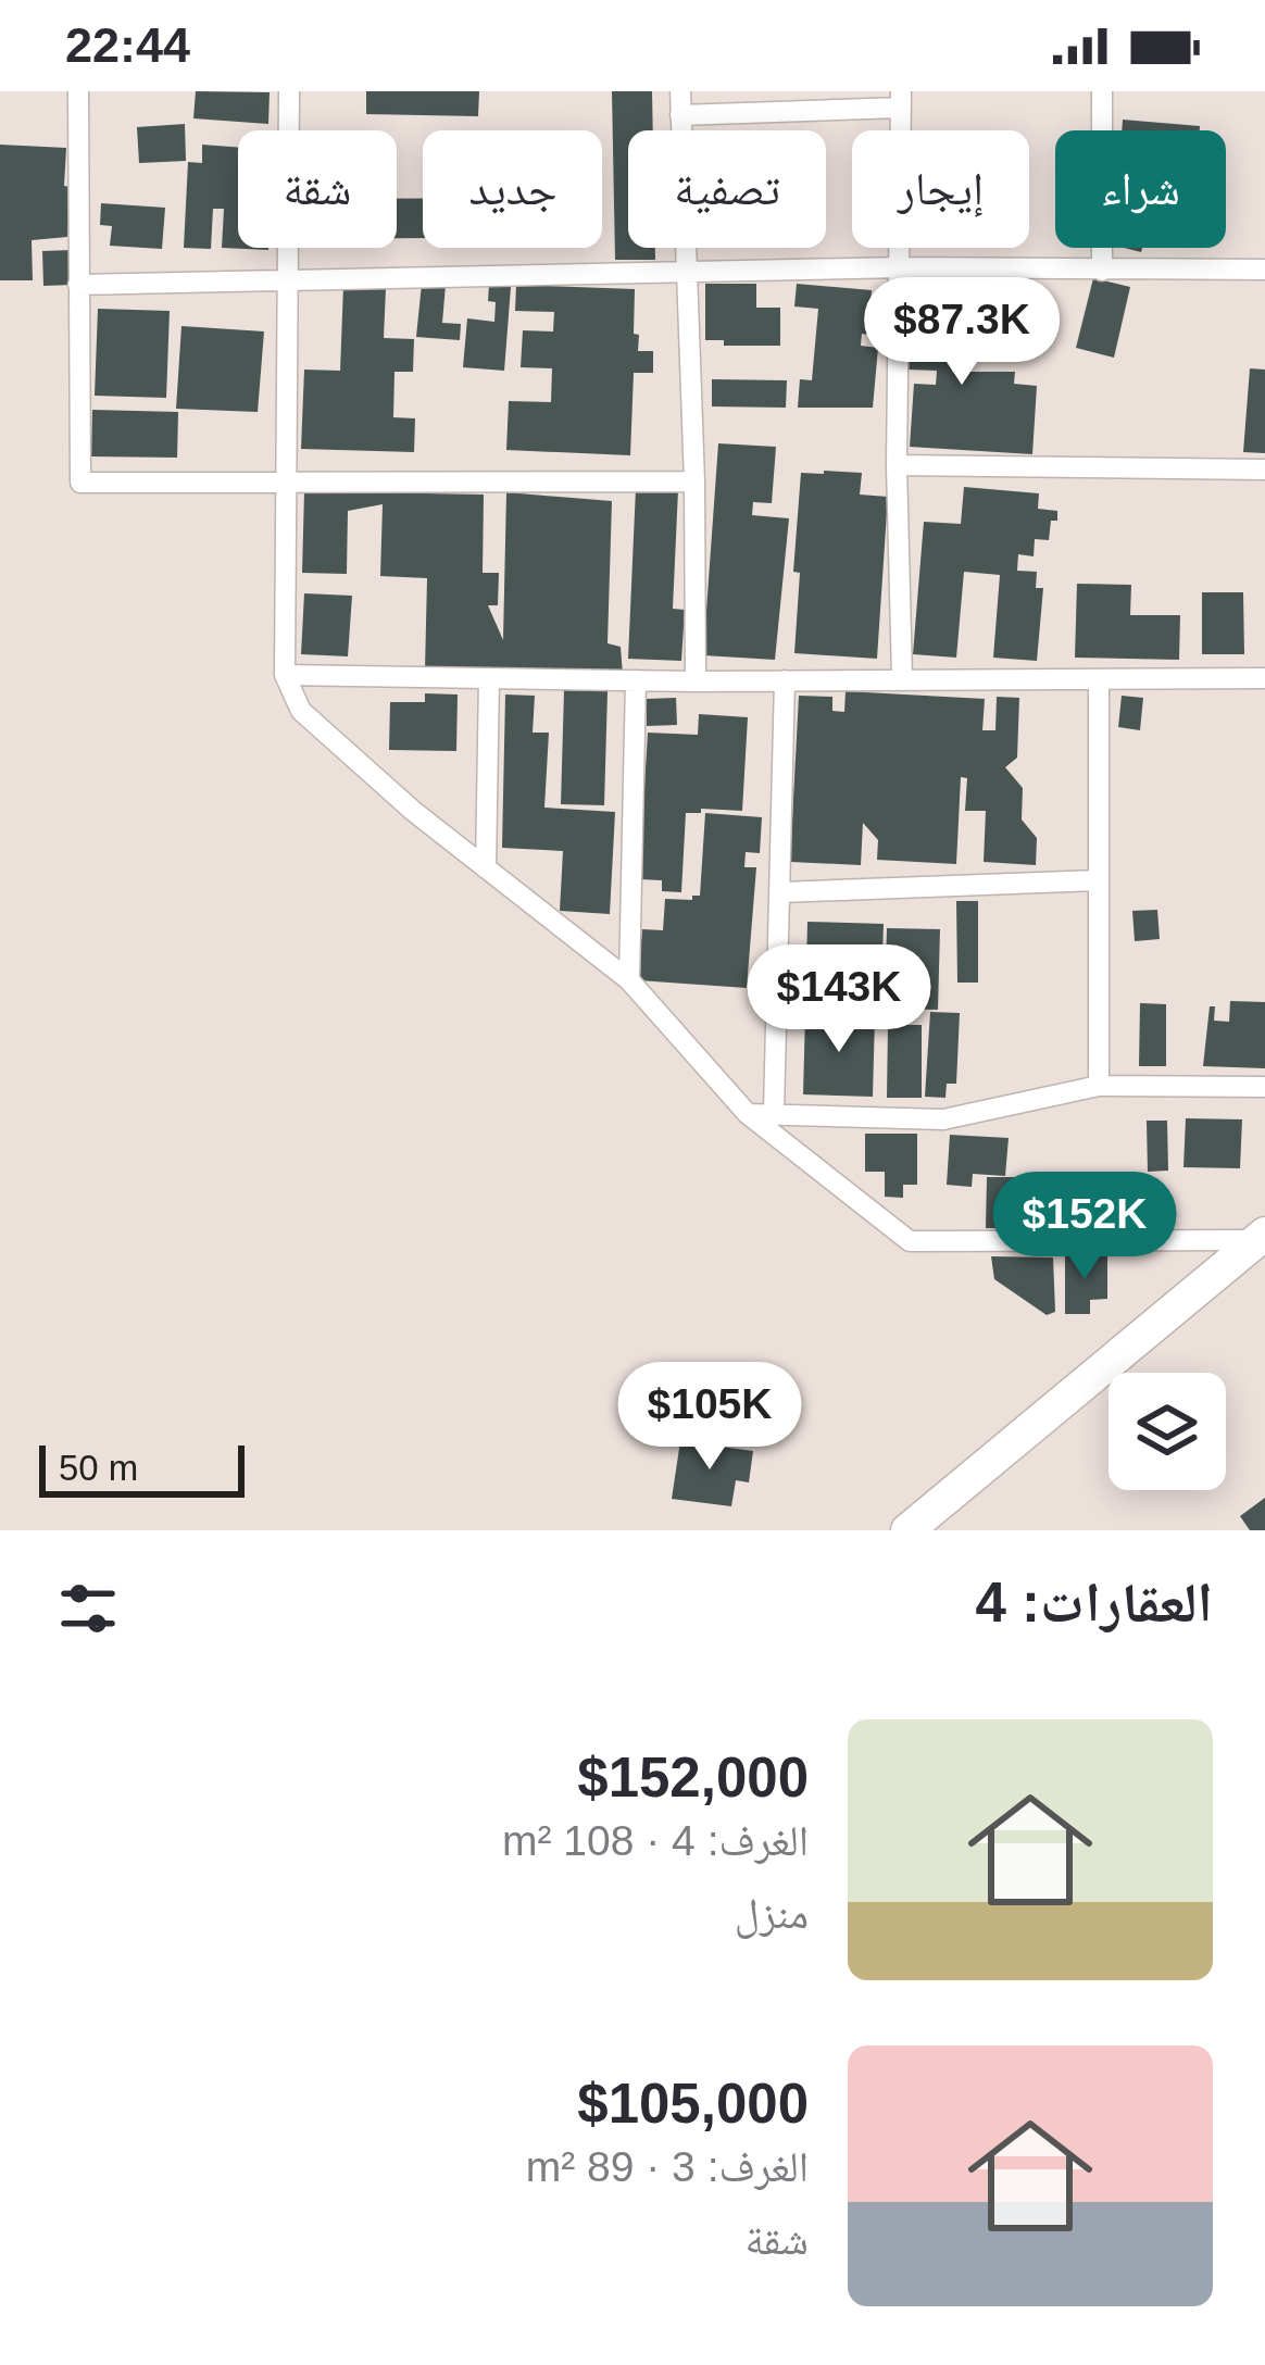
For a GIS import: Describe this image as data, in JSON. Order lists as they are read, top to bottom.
{
  "scale_bar": "50 m",
  "page": {
    "status": "22:44",
    "chip": [
      "شراء",
      "إيجار",
      "تصفية",
      "جديد",
      "شقة"
    ],
    "price": [
      "$87.3K",
      "$143K",
      "$152K",
      "$105K"
    ],
    "scale": "50 m",
    "heading": "العقارات: 4",
    "list": [
      {
        "name": "$152,000",
        "note": "الغرف: 4 · 108 m² · منزل"
      },
      {
        "name": "$105,000",
        "note": "الغرف: 3 · 89 m² · شقة"
      }
    ]
  }
}
